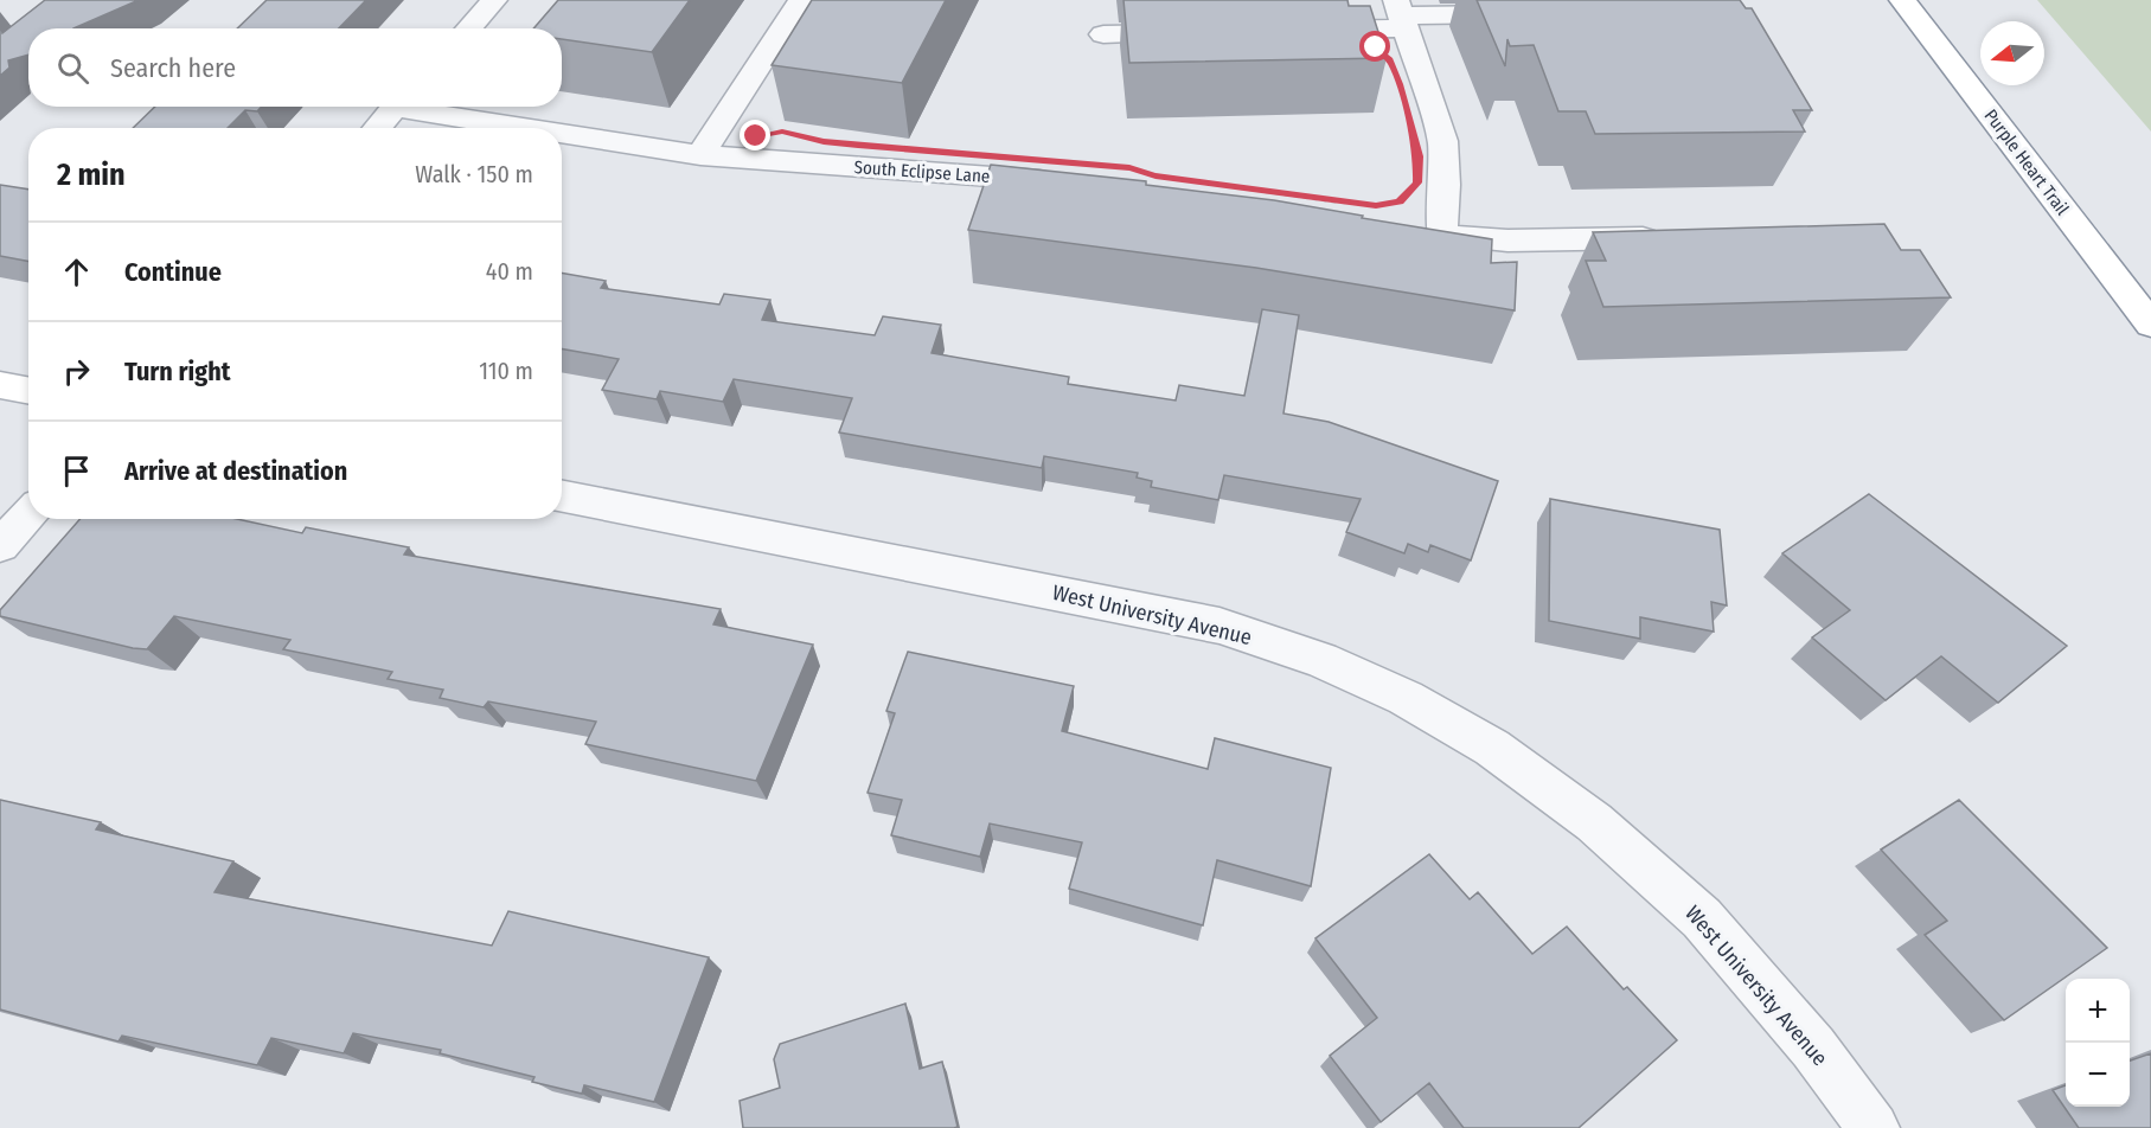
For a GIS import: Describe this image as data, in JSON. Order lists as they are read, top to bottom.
{
  "streets": {
    "main road": ["Purple Heart Trail"],
    "street": ["South Eclipse Lane", "West University Avenue"]
  },
  "north": "left",
  "page": {
    "search": "Search here",
    "heading": ["2 min", "Walk · 150 m"],
    "list": [
      ["Continue", "40 m"],
      ["Turn right", "110 m"],
      "Arrive at destination"
    ],
    "map_buttons": ["+", "−"]
  }
}
